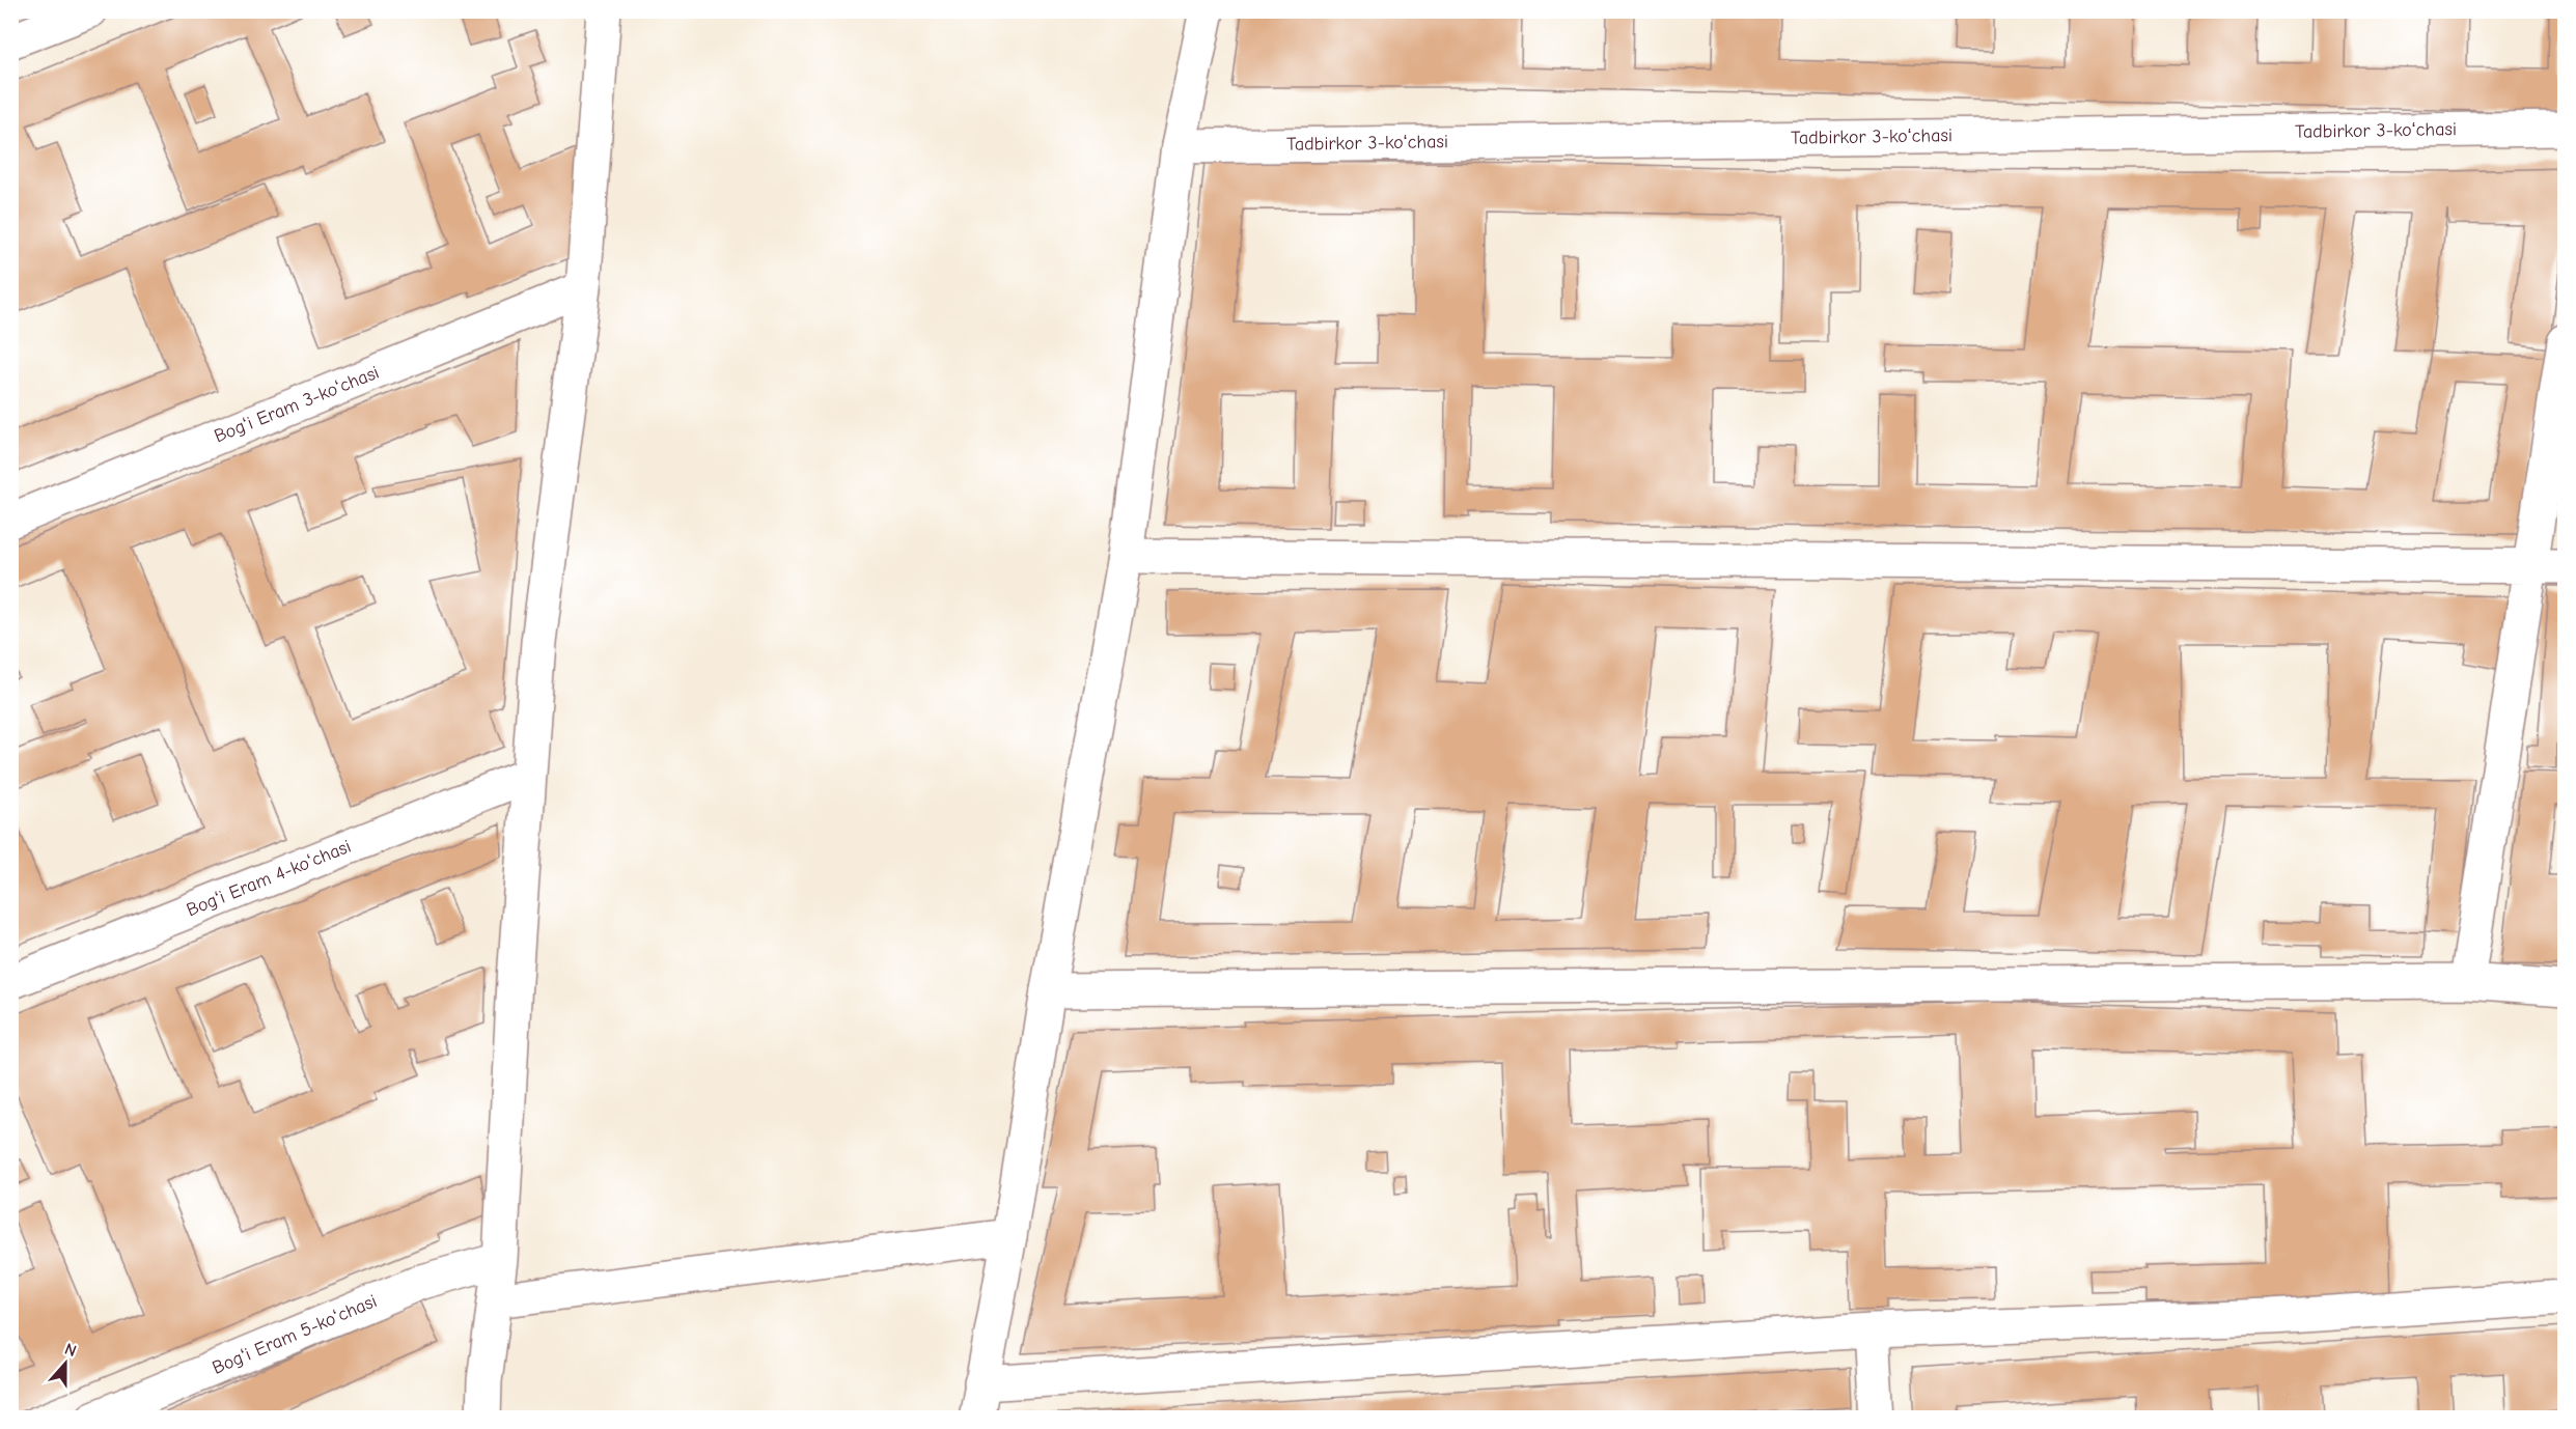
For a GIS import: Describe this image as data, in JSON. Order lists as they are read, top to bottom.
{
  "streets": {
    "street": [
      "Tadbirkor 3-koʻchasi",
      "Bogʻi Eram 3-koʻchasi",
      "Bogʻi Eram 4-koʻchasi",
      "Bogʻi Eram 5-koʻchasi"
    ]
  },
  "north": "top"
}
